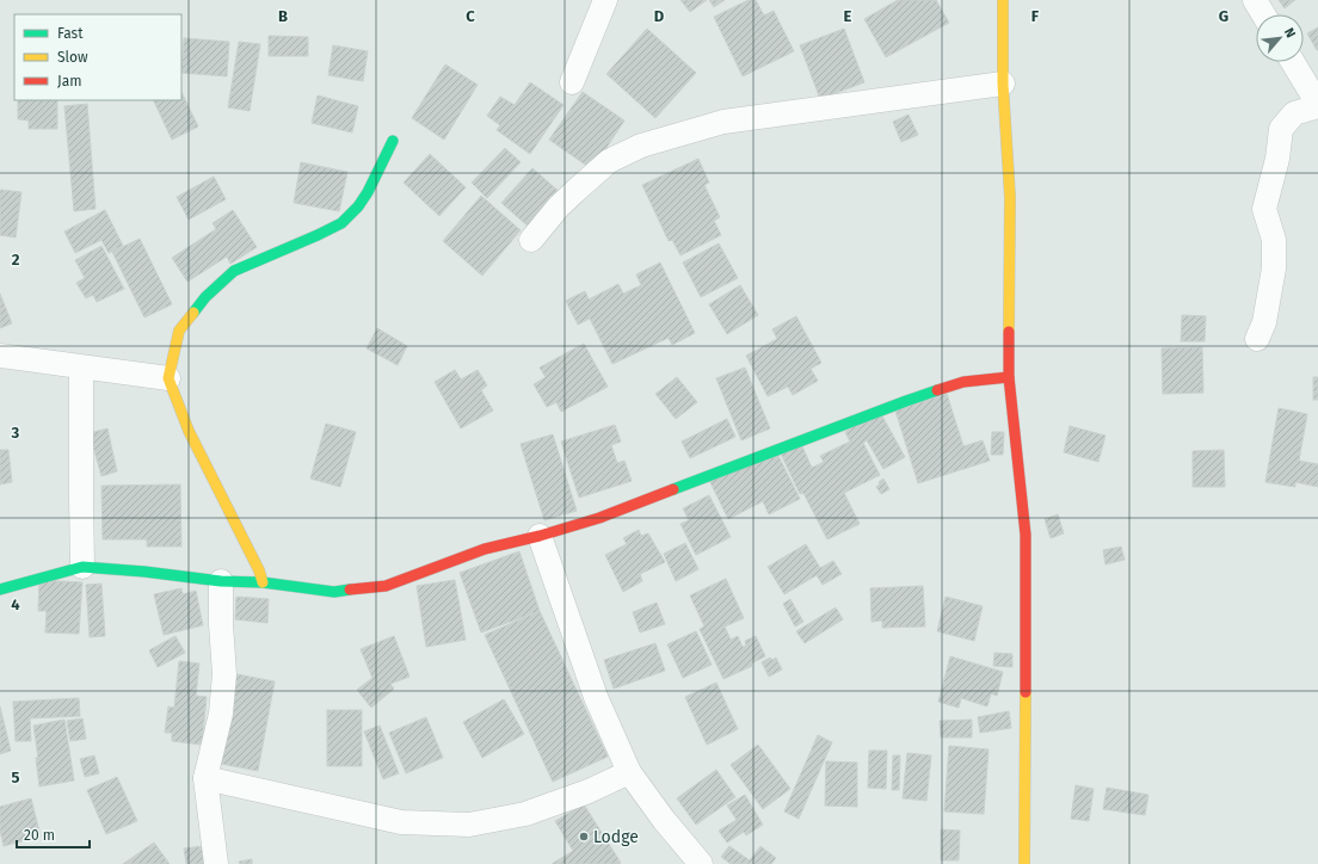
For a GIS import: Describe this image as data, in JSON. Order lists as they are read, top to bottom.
{
  "places": ["Lodge"],
  "legend": ["Fast", "Slow", "Jam"],
  "scale_bar": "20 m",
  "north": "top right",
  "grid": {
    "columns": [
      "B",
      "C",
      "D",
      "E",
      "F",
      "G"
    ],
    "rows": [
      "2",
      "3",
      "4",
      "5"
    ]
  }
}
